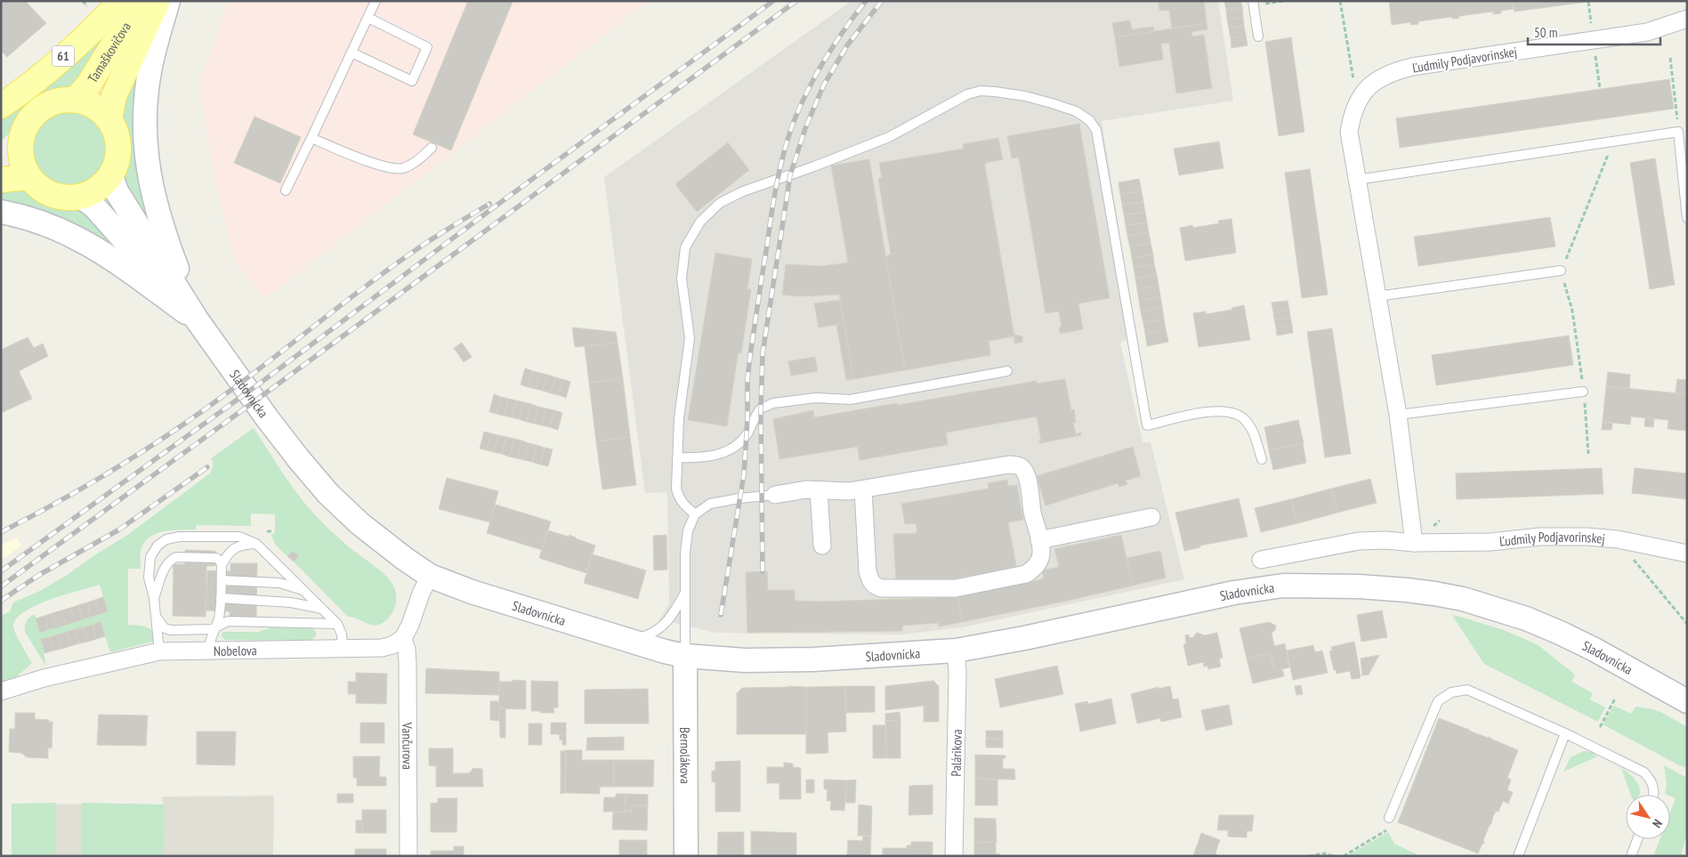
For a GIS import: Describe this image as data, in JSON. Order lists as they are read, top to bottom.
{
  "streets": {
    "main road": ["Tamaškovičova", "61"],
    "street": [
      "Ľudmily Podjavorinskej",
      "Sladovnícka",
      "Nobelova",
      "Vančurova",
      "Palárikova",
      "Bernolákova"
    ]
  },
  "crossings": [
    ["Tamaškovičova", "Sladovnícka"],
    ["Sladovnícka", "Palárikova"],
    ["Sladovnícka", "Bernolákova"],
    ["Nobelova", "Vančurova"]
  ],
  "scale_bar": "50 m",
  "north": "bottom right"
}
